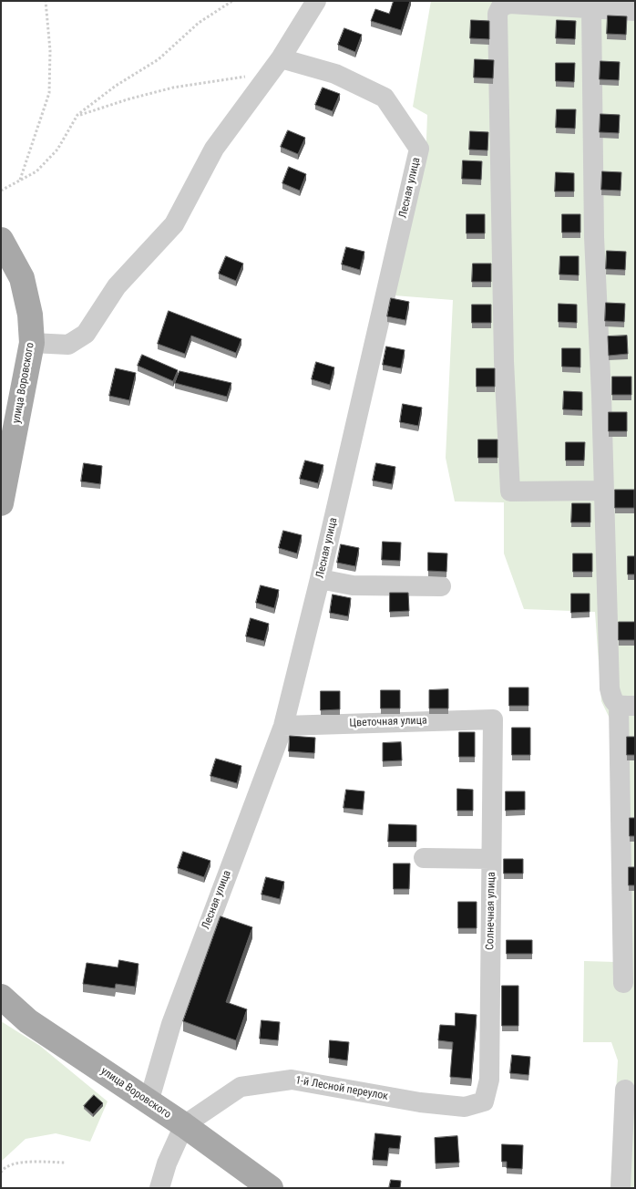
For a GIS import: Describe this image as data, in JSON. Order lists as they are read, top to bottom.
{
  "streets": {
    "main road": ["улица Воровского"],
    "street": [
      "Лесная улица",
      "Цветочная улица",
      "Солнечная улица",
      "1-й Лесной переулок"
    ]
  },
  "crossings": [
    ["Лесная улица", "улица Воровского"],
    ["Лесная улица", "Цветочная улица"],
    ["улица Воровского", "1-й Лесной переулок"],
    ["Цветочная улица", "Солнечная улица"],
    ["Солнечная улица", "1-й Лесной переулок"]
  ]
}
